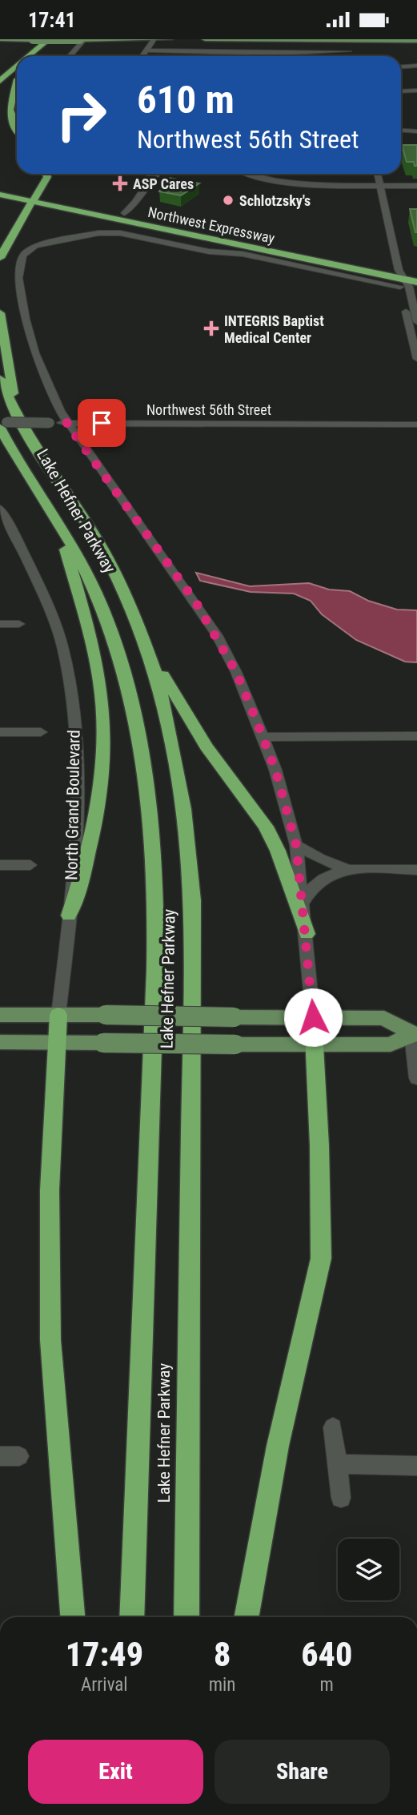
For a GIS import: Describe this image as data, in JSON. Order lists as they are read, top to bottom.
{
  "streets": {
    "highway": ["Northwest Expressway", "Lake Hefner Parkway"],
    "street": ["Northwest 56th Street", "North Grand Boulevard"]
  },
  "places": {
    "health": ["ASP Cares", "INTEGRIS Baptist Medical Center"],
    "other": ["Schlotzsky's"]
  },
  "page": {
    "status": "17:41",
    "turn": ["610 m", "Northwest 56th Street"],
    "eta": [
      "17:49",
      "Arrival",
      "8",
      "min",
      "640",
      "m"
    ],
    "buttons": ["Exit", "Share"]
  }
}
